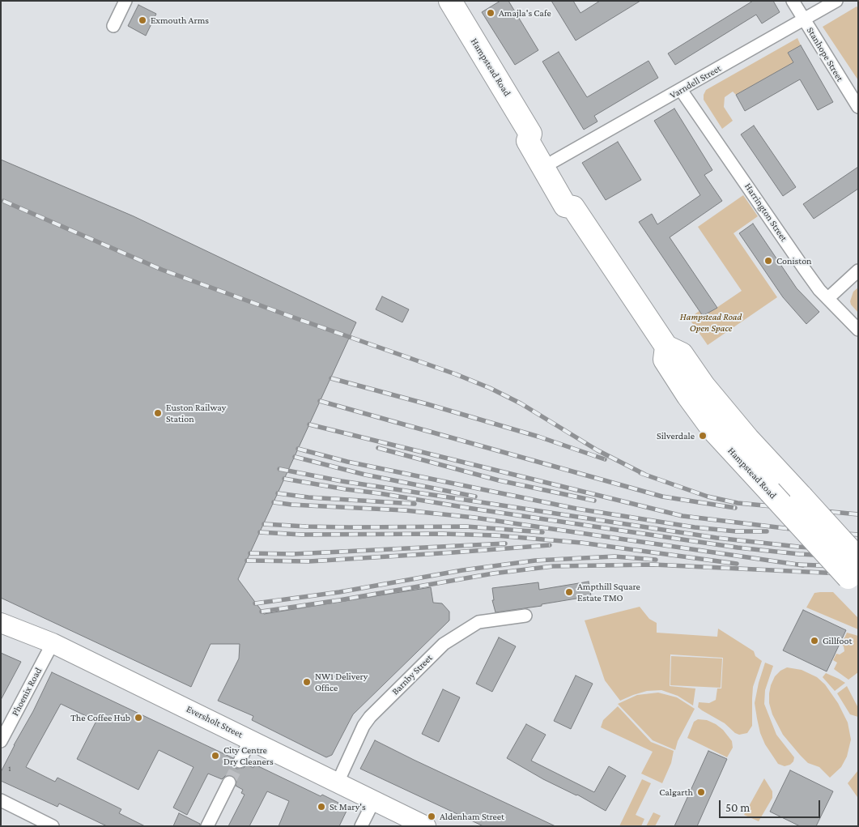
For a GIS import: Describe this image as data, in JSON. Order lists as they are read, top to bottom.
{
  "streets": {
    "highway": ["Hampstead Road"],
    "main road": ["Eversholt Street"],
    "street": [
      "Stanhope Street",
      "Varndell Street",
      "Harrington Street",
      "Barnby Street",
      "Phoenix Road"
    ]
  },
  "crossings": [
    ["Stanhope Street", "Varndell Street"],
    ["Hampstead Road", "Varndell Street"],
    ["Varndell Street", "Harrington Street"],
    ["Barnby Street", "Eversholt Street"],
    ["Phoenix Road", "Eversholt Street"]
  ],
  "parks": ["Hampstead Road Open Space"],
  "places": [
    "Amajla's Cafe",
    "Exmouth Arms",
    "Coniston",
    "Euston Railway Station",
    "Silverdale",
    "Ampthill Square Estate TMO",
    "Gillfoot",
    "NW1 Delivery Office",
    "The Coffee Hub",
    "City Centre Dry Cleaners",
    "Calgarth",
    "St Mary's",
    "Aldenham Street"
  ],
  "house_numbers": ["1"],
  "scale_bar": "50 m"
}
